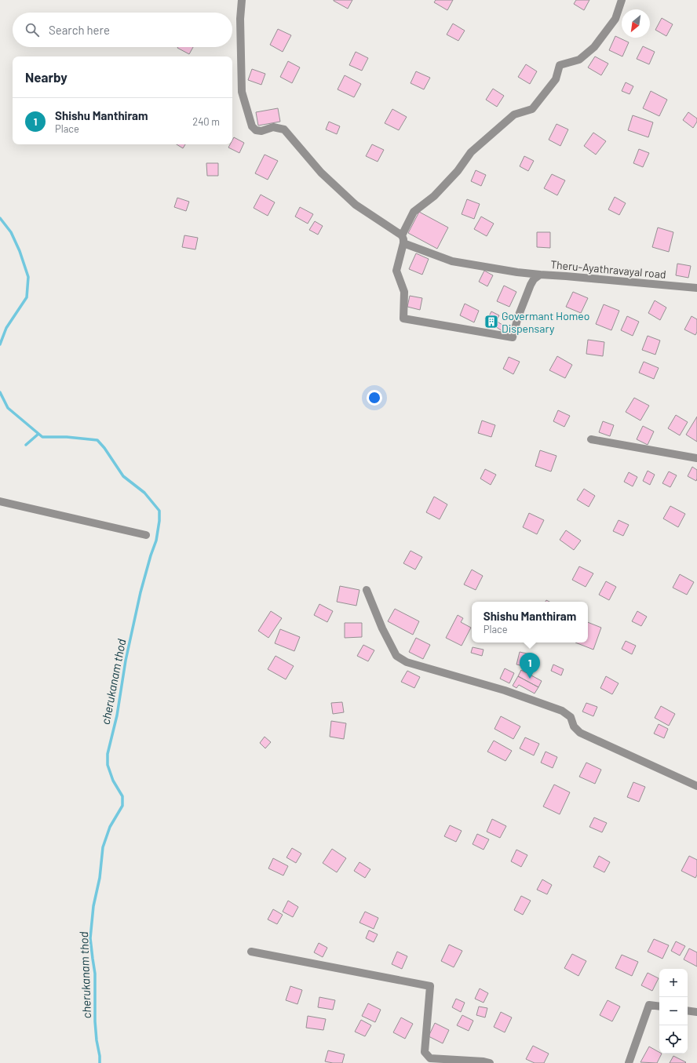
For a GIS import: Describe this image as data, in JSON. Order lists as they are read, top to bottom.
{
  "streets": {
    "street": ["Theru-Ayathravayal road"]
  },
  "water": ["cherukanam thod"],
  "places": {
    "building": ["Govermant Homeo Dispensary"]
  },
  "north": "bottom left",
  "page": {
    "search": "Search here",
    "heading": "Nearby",
    "list": [
      {
        "mark": "1",
        "name": "Shishu Manthiram",
        "note": "Place",
        "value": "240 m"
      }
    ],
    "popup": ["Shishu Manthiram", "Place"],
    "pins": "1",
    "map_buttons": ["+", "−"]
  }
}
